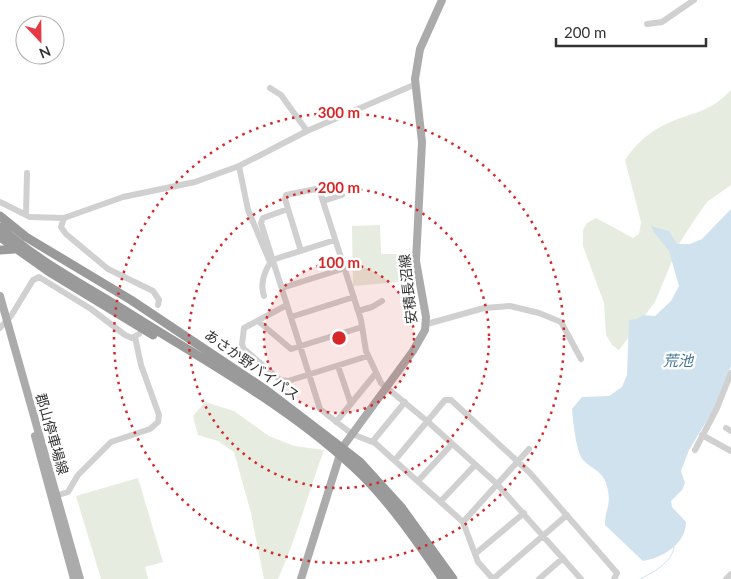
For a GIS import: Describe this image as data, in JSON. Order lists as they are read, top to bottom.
{
  "streets": {
    "highway": ["あさか野バイパス"],
    "main road": ["安積長沼線", "郡山停車場線"]
  },
  "crossings": [
    ["安積長沼線", "あさか野バイパス"]
  ],
  "water": ["荒池"],
  "scale_bar": "200 m",
  "north": "bottom",
  "rings": ["300 m", "200 m", "100 m"]
}
